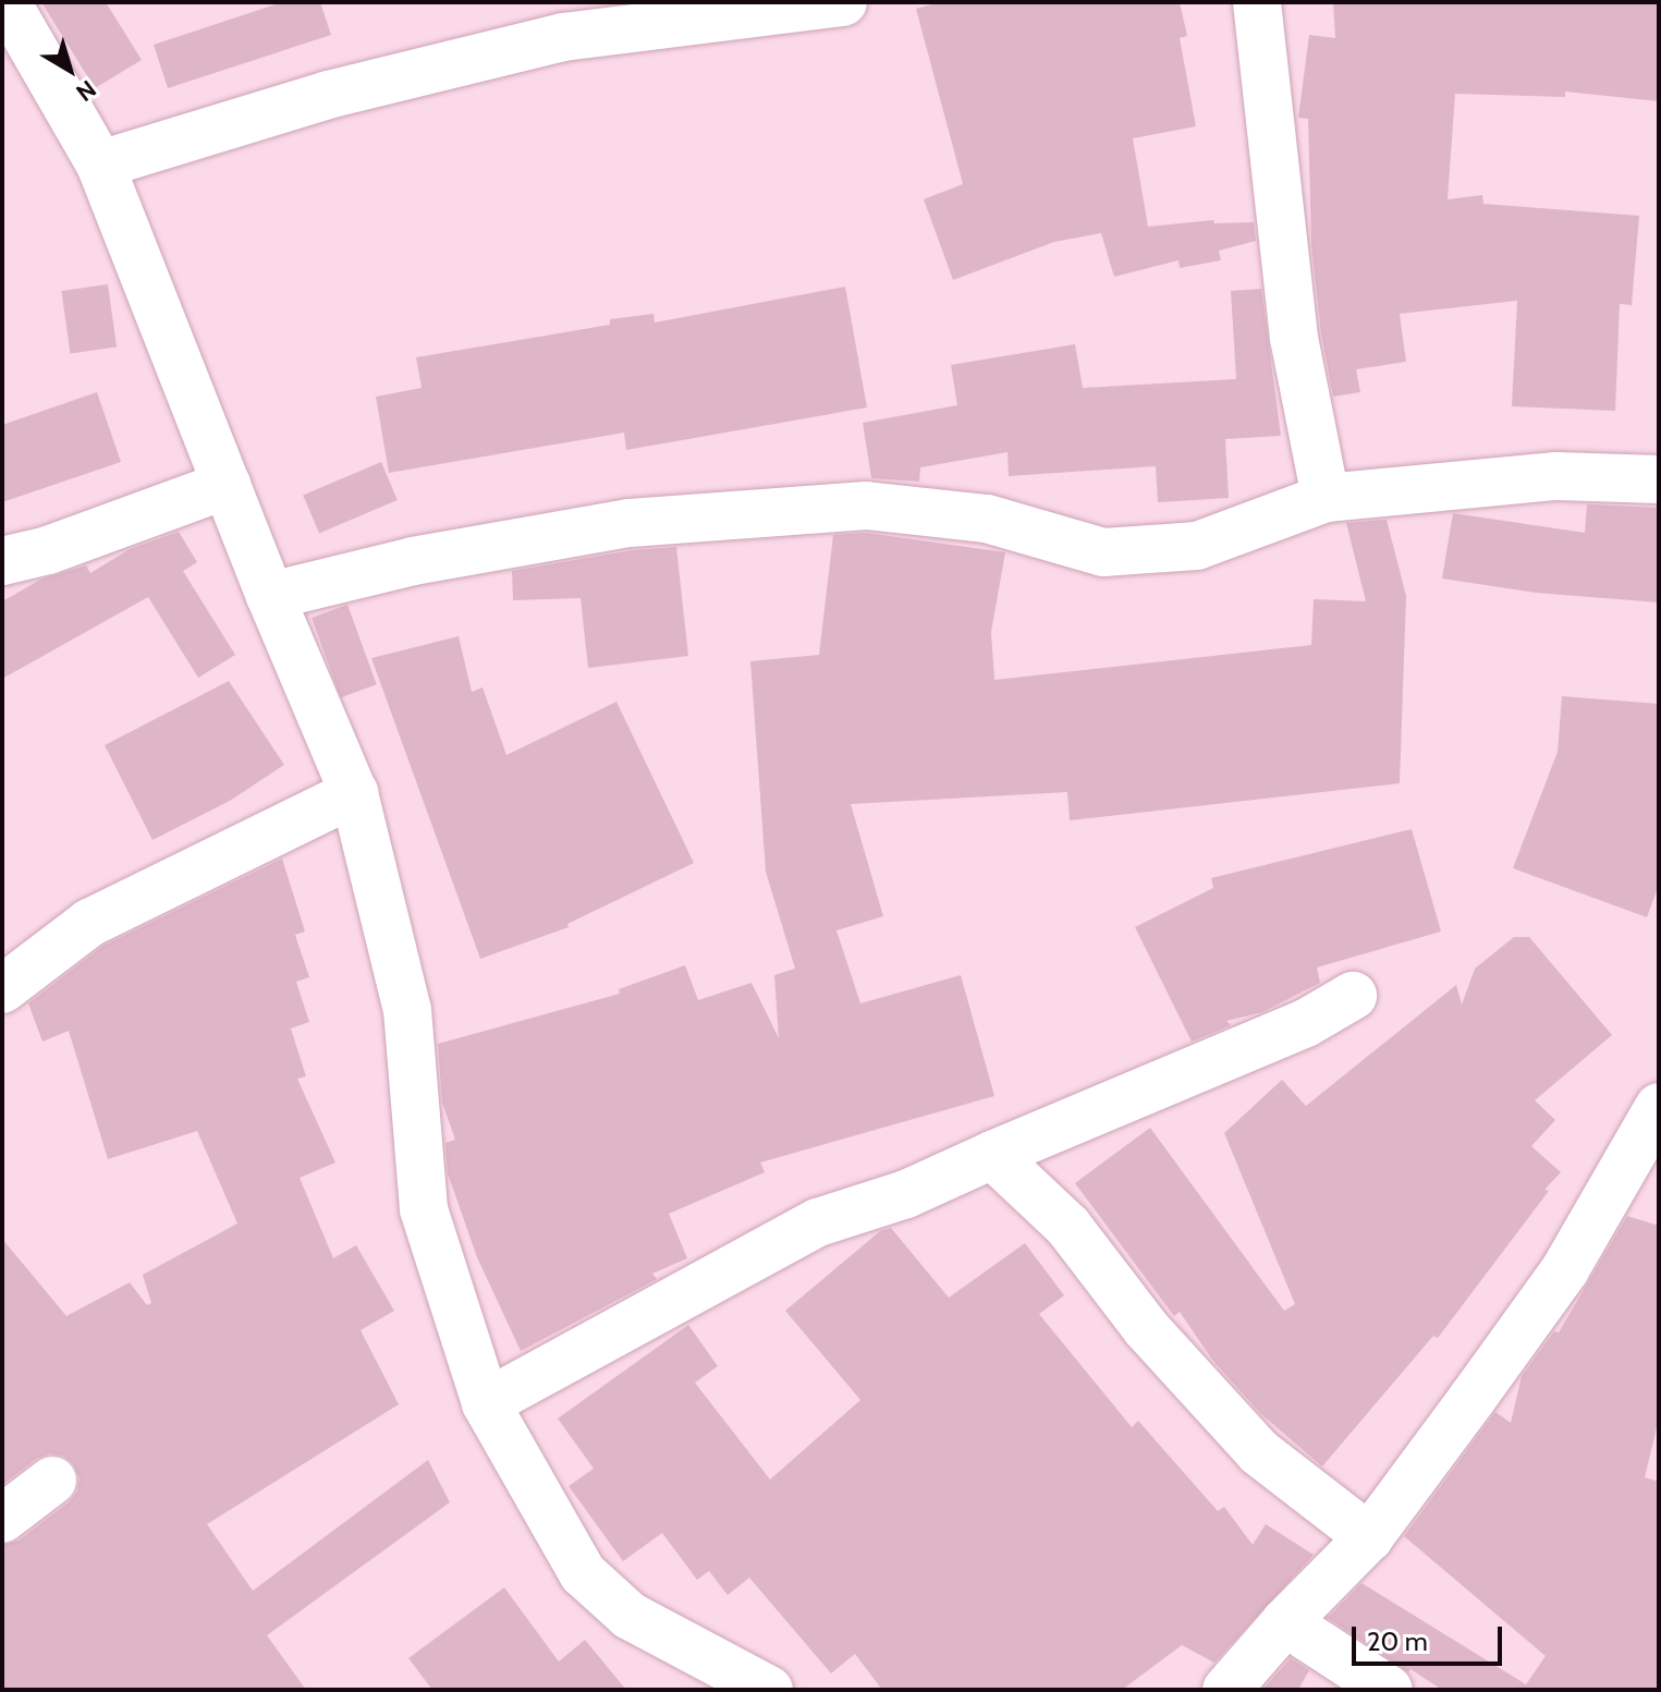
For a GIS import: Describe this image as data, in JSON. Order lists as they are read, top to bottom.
{
  "scale_bar": "20 m",
  "north": "bottom right"
}
